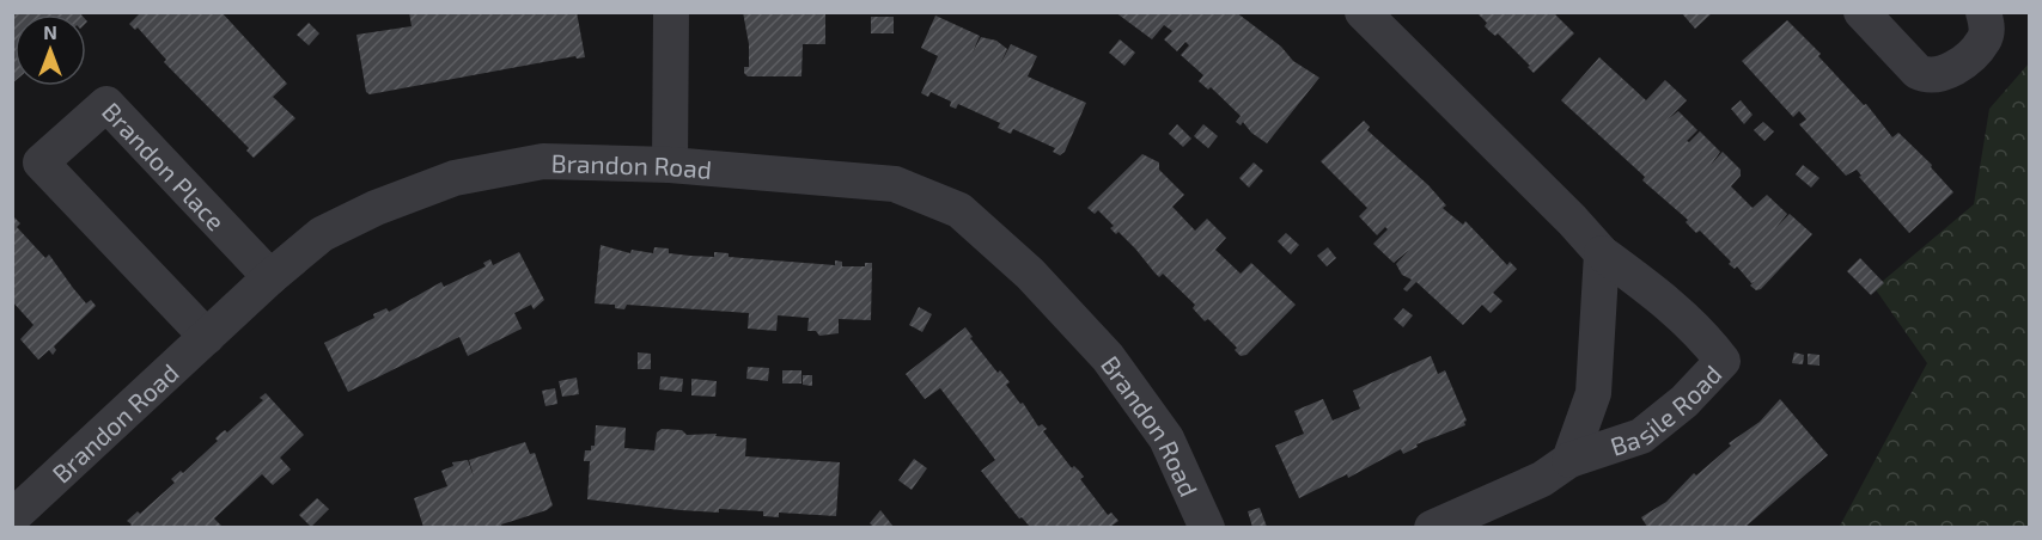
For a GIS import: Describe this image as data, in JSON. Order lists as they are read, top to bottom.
{
  "streets": {
    "street": ["Brandon Road", "Brandon Place", "Basile Road"]
  },
  "crossings": [
    ["Brandon Road", "Brandon Place"]
  ],
  "north": "top"
}
